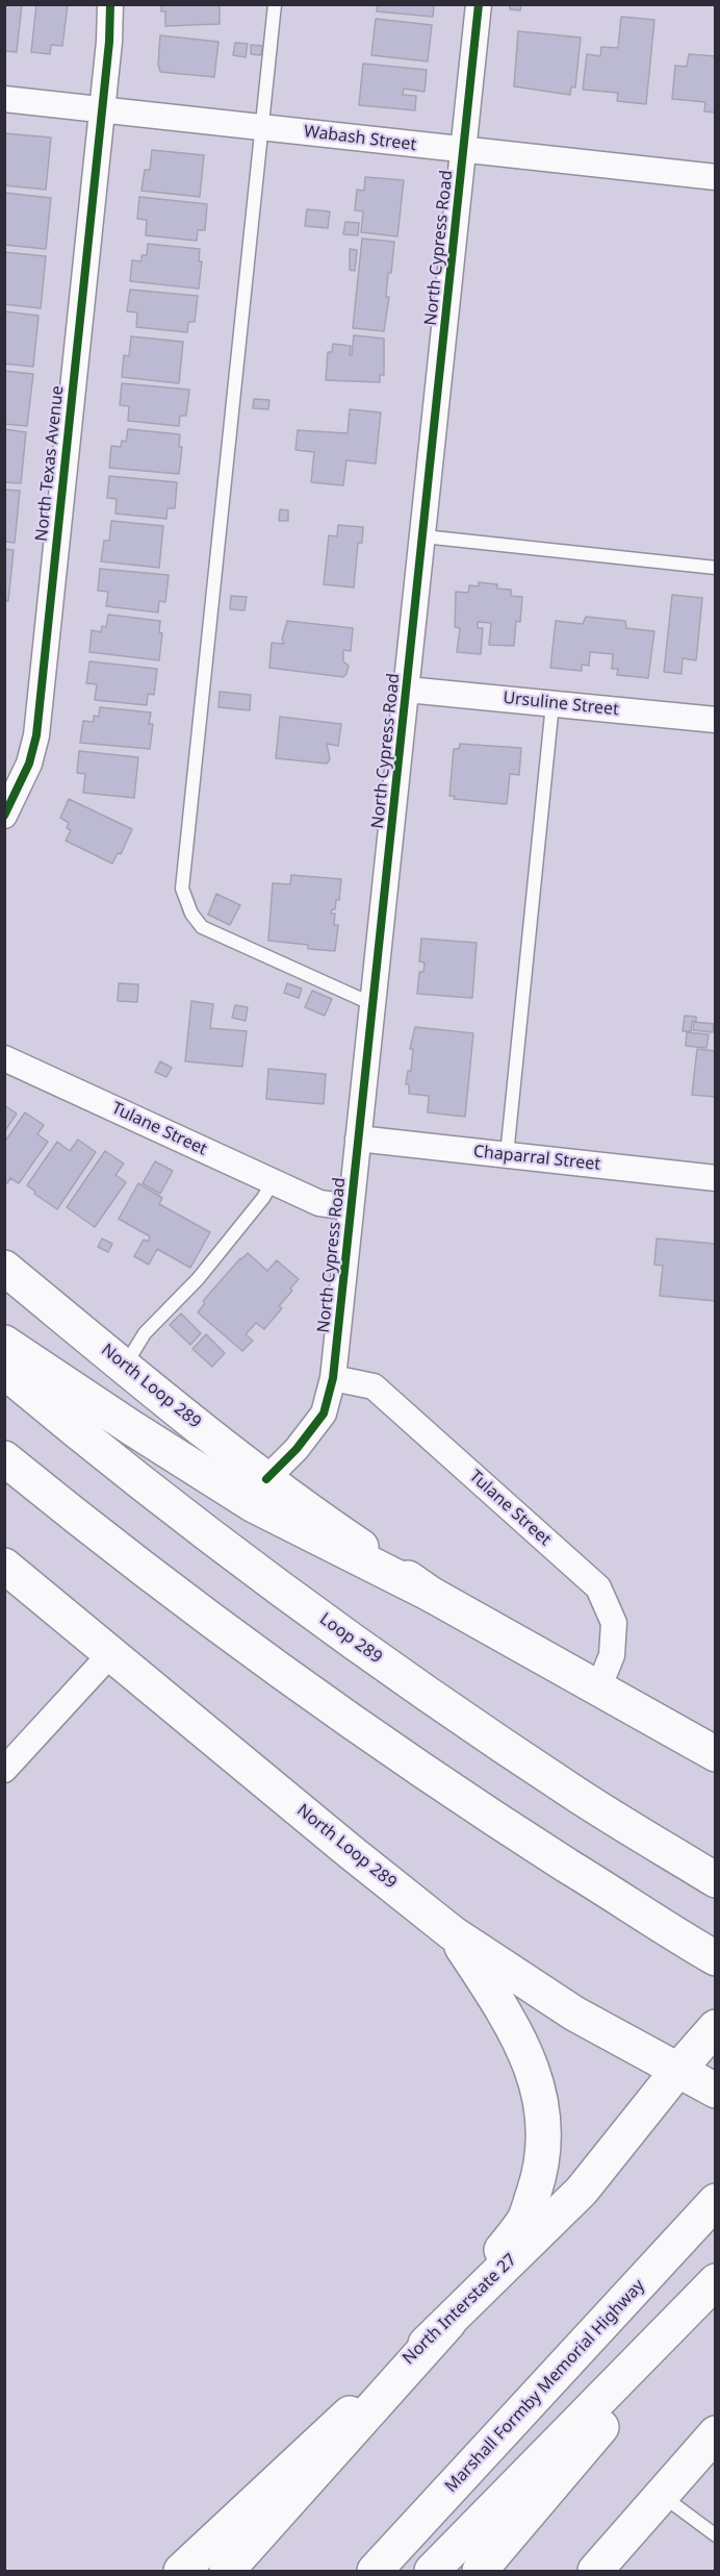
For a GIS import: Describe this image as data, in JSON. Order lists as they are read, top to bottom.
{
  "streets": {
    "main road": [
      "North Loop 289",
      "Loop 289",
      "North Interstate 27",
      "Marshall Formby Memorial Highway"
    ],
    "street": [
      "Wabash Street",
      "North Cypress Road",
      "North Texas Avenue",
      "Ursuline Street",
      "Tulane Street",
      "Chaparral Street"
    ]
  },
  "crossings": [
    ["Wabash Street", "North Cypress Road"],
    ["Wabash Street", "North Texas Avenue"],
    ["North Cypress Road", "Ursuline Street"],
    ["North Cypress Road", "Tulane Street"],
    ["North Cypress Road", "Chaparral Street"],
    ["North Cypress Road", "North Loop 289"],
    ["Tulane Street", "North Loop 289"],
    ["North Loop 289", "North Interstate 27"]
  ]
}
